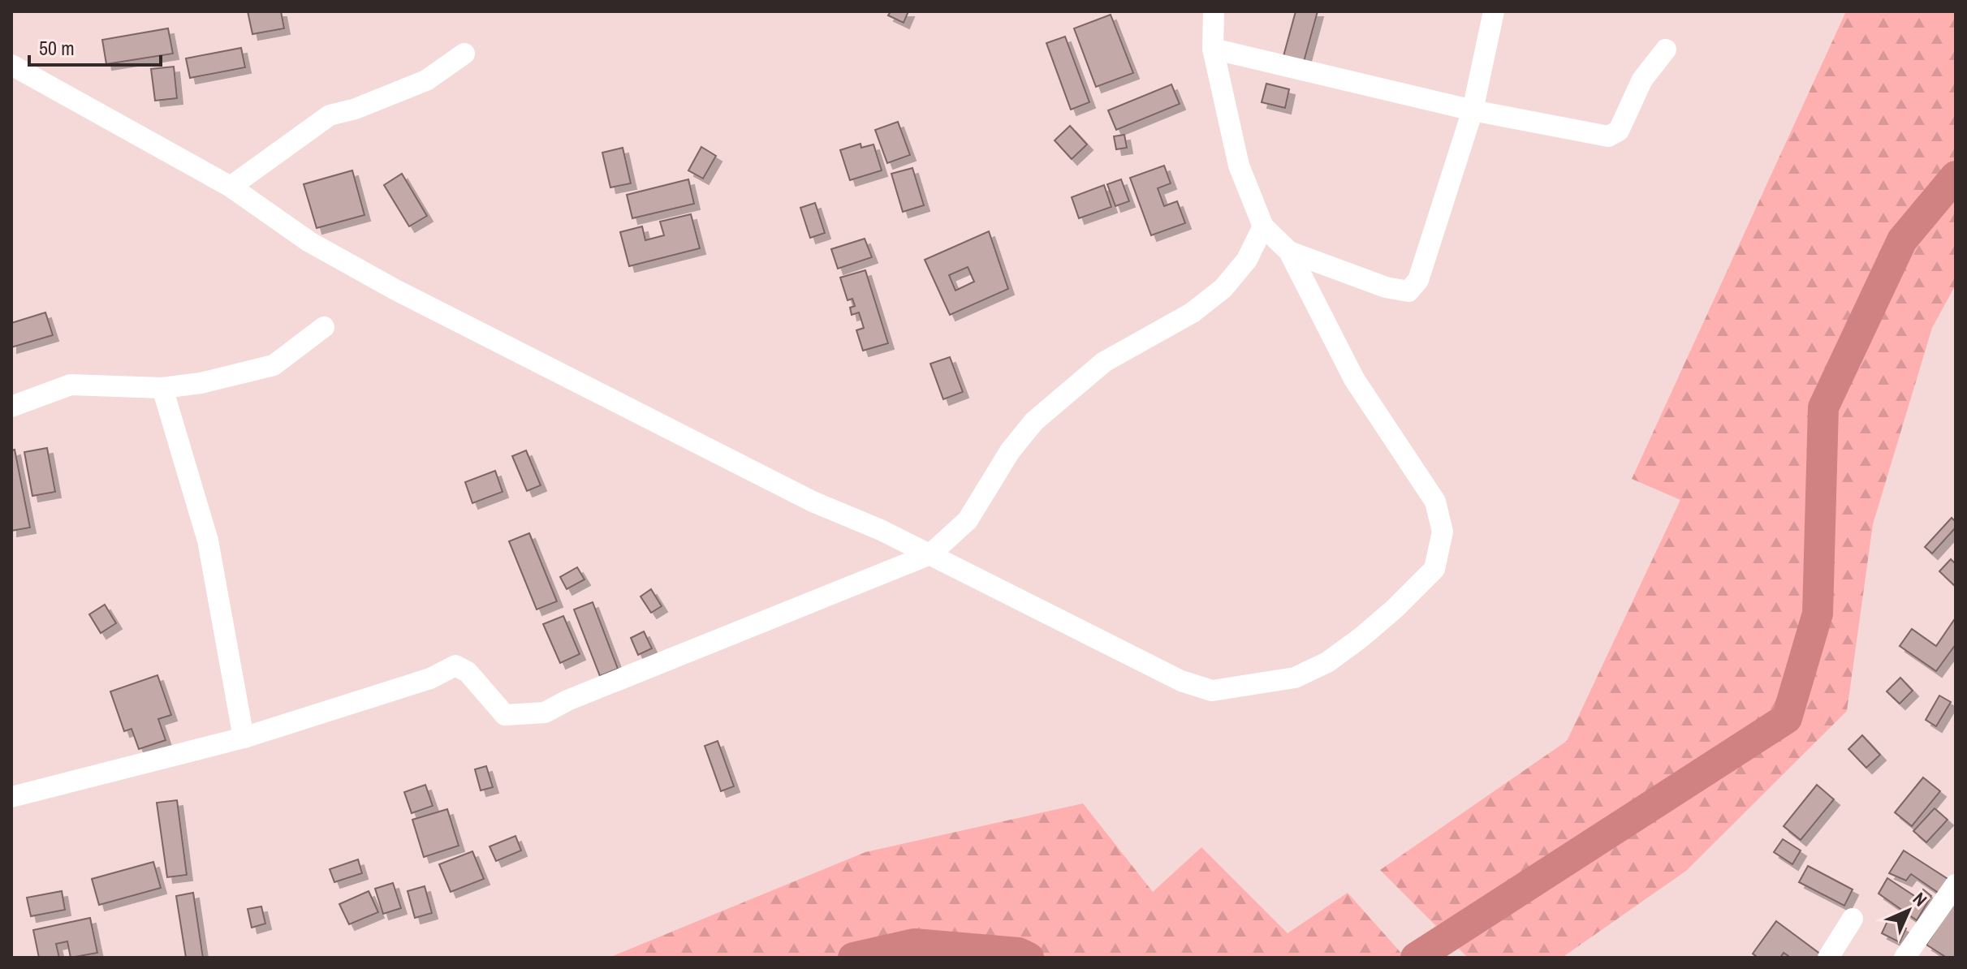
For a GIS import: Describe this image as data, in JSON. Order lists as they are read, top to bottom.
{
  "scale_bar": "50 m",
  "north": "top right"
}
